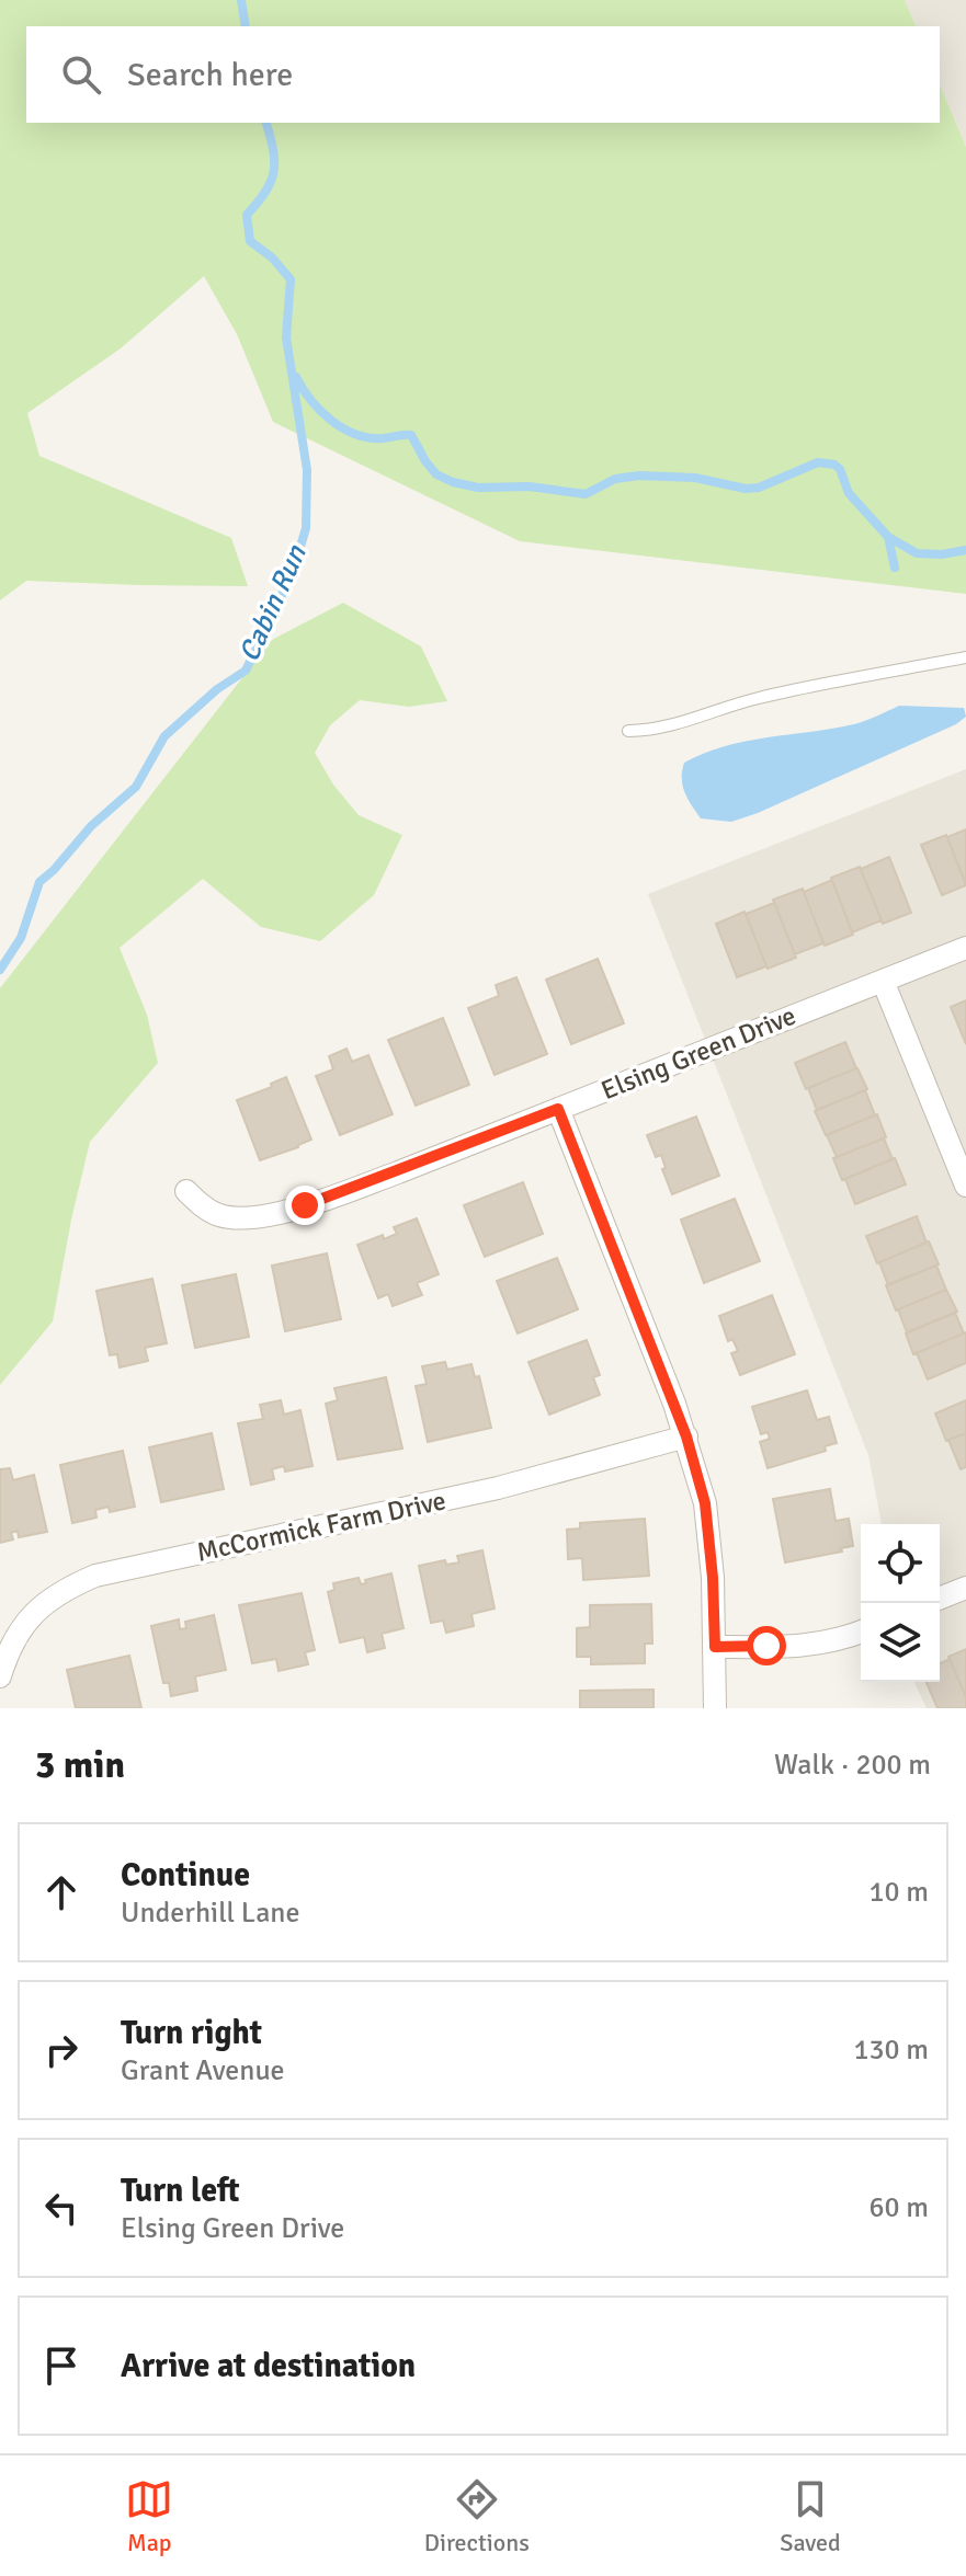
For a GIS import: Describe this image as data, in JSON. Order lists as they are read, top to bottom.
{
  "streets": {
    "street": ["Elsing Green Drive", "McCormick Farm Drive"]
  },
  "water": ["Cabin Run"],
  "page": {
    "search": "Search here",
    "heading": ["3 min", "Walk · 200 m"],
    "list": [
      ["Continue", "Underhill Lane", "10 m"],
      ["Turn right", "Grant Avenue", "130 m"],
      ["Turn left", "Elsing Green Drive", "60 m"],
      "Arrive at destination"
    ],
    "nav": ["Map", "Directions", "Saved"]
  }
}
